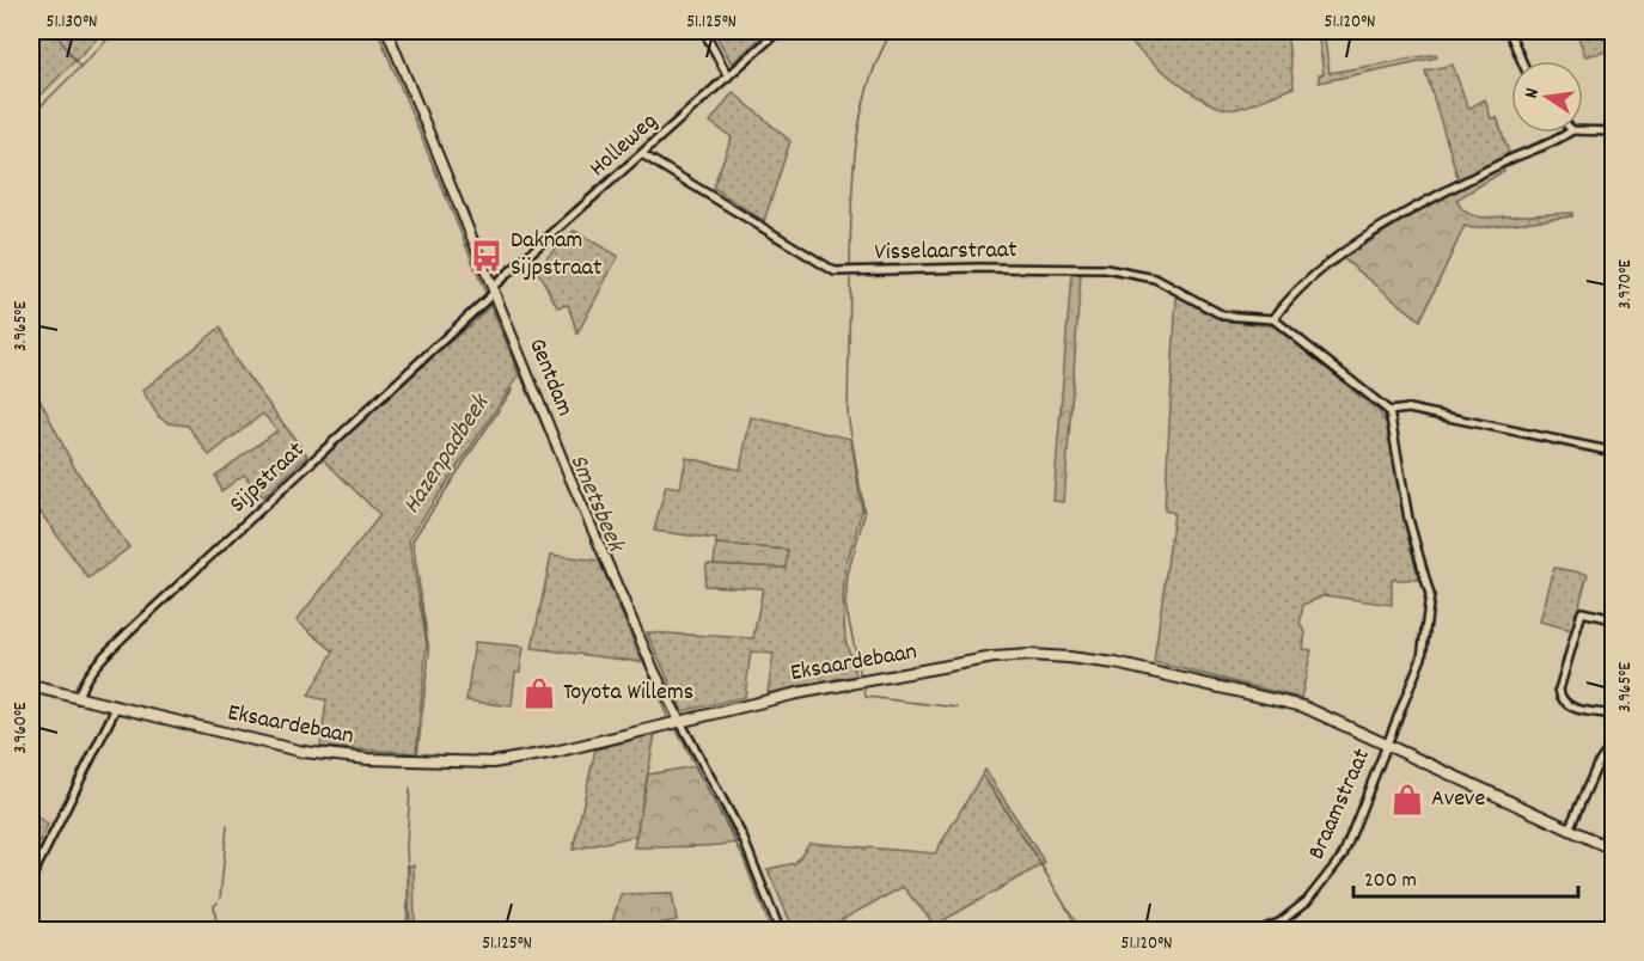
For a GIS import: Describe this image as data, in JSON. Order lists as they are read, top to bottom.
{
  "streets": {
    "main road": ["Eksaardebaan"],
    "street": [
      "Holleweg",
      "Visselaarstraat",
      "Gentdam",
      "Sijpstraat",
      "Braamstraat"
    ]
  },
  "crossings": [
    ["Holleweg", "Visselaarstraat"],
    ["Holleweg", "Gentdam"],
    ["Holleweg", "Sijpstraat"],
    ["Gentdam", "Sijpstraat"],
    ["Gentdam", "Eksaardebaan"],
    ["Sijpstraat", "Eksaardebaan"],
    ["Eksaardebaan", "Braamstraat"]
  ],
  "water": ["Hazenpadbeek", "Smetsbeek"],
  "places": {
    "bus stop": ["Daknam Sijpstraat"],
    "shop": ["Toyota Willems", "Aveve"]
  },
  "scale_bar": "200 m",
  "north": "left",
  "coordinates": [
    "51.130°N",
    "51.125°N",
    "51.120°N",
    "3.970°E",
    "3.965°E",
    "3.960°E"
  ]
}
